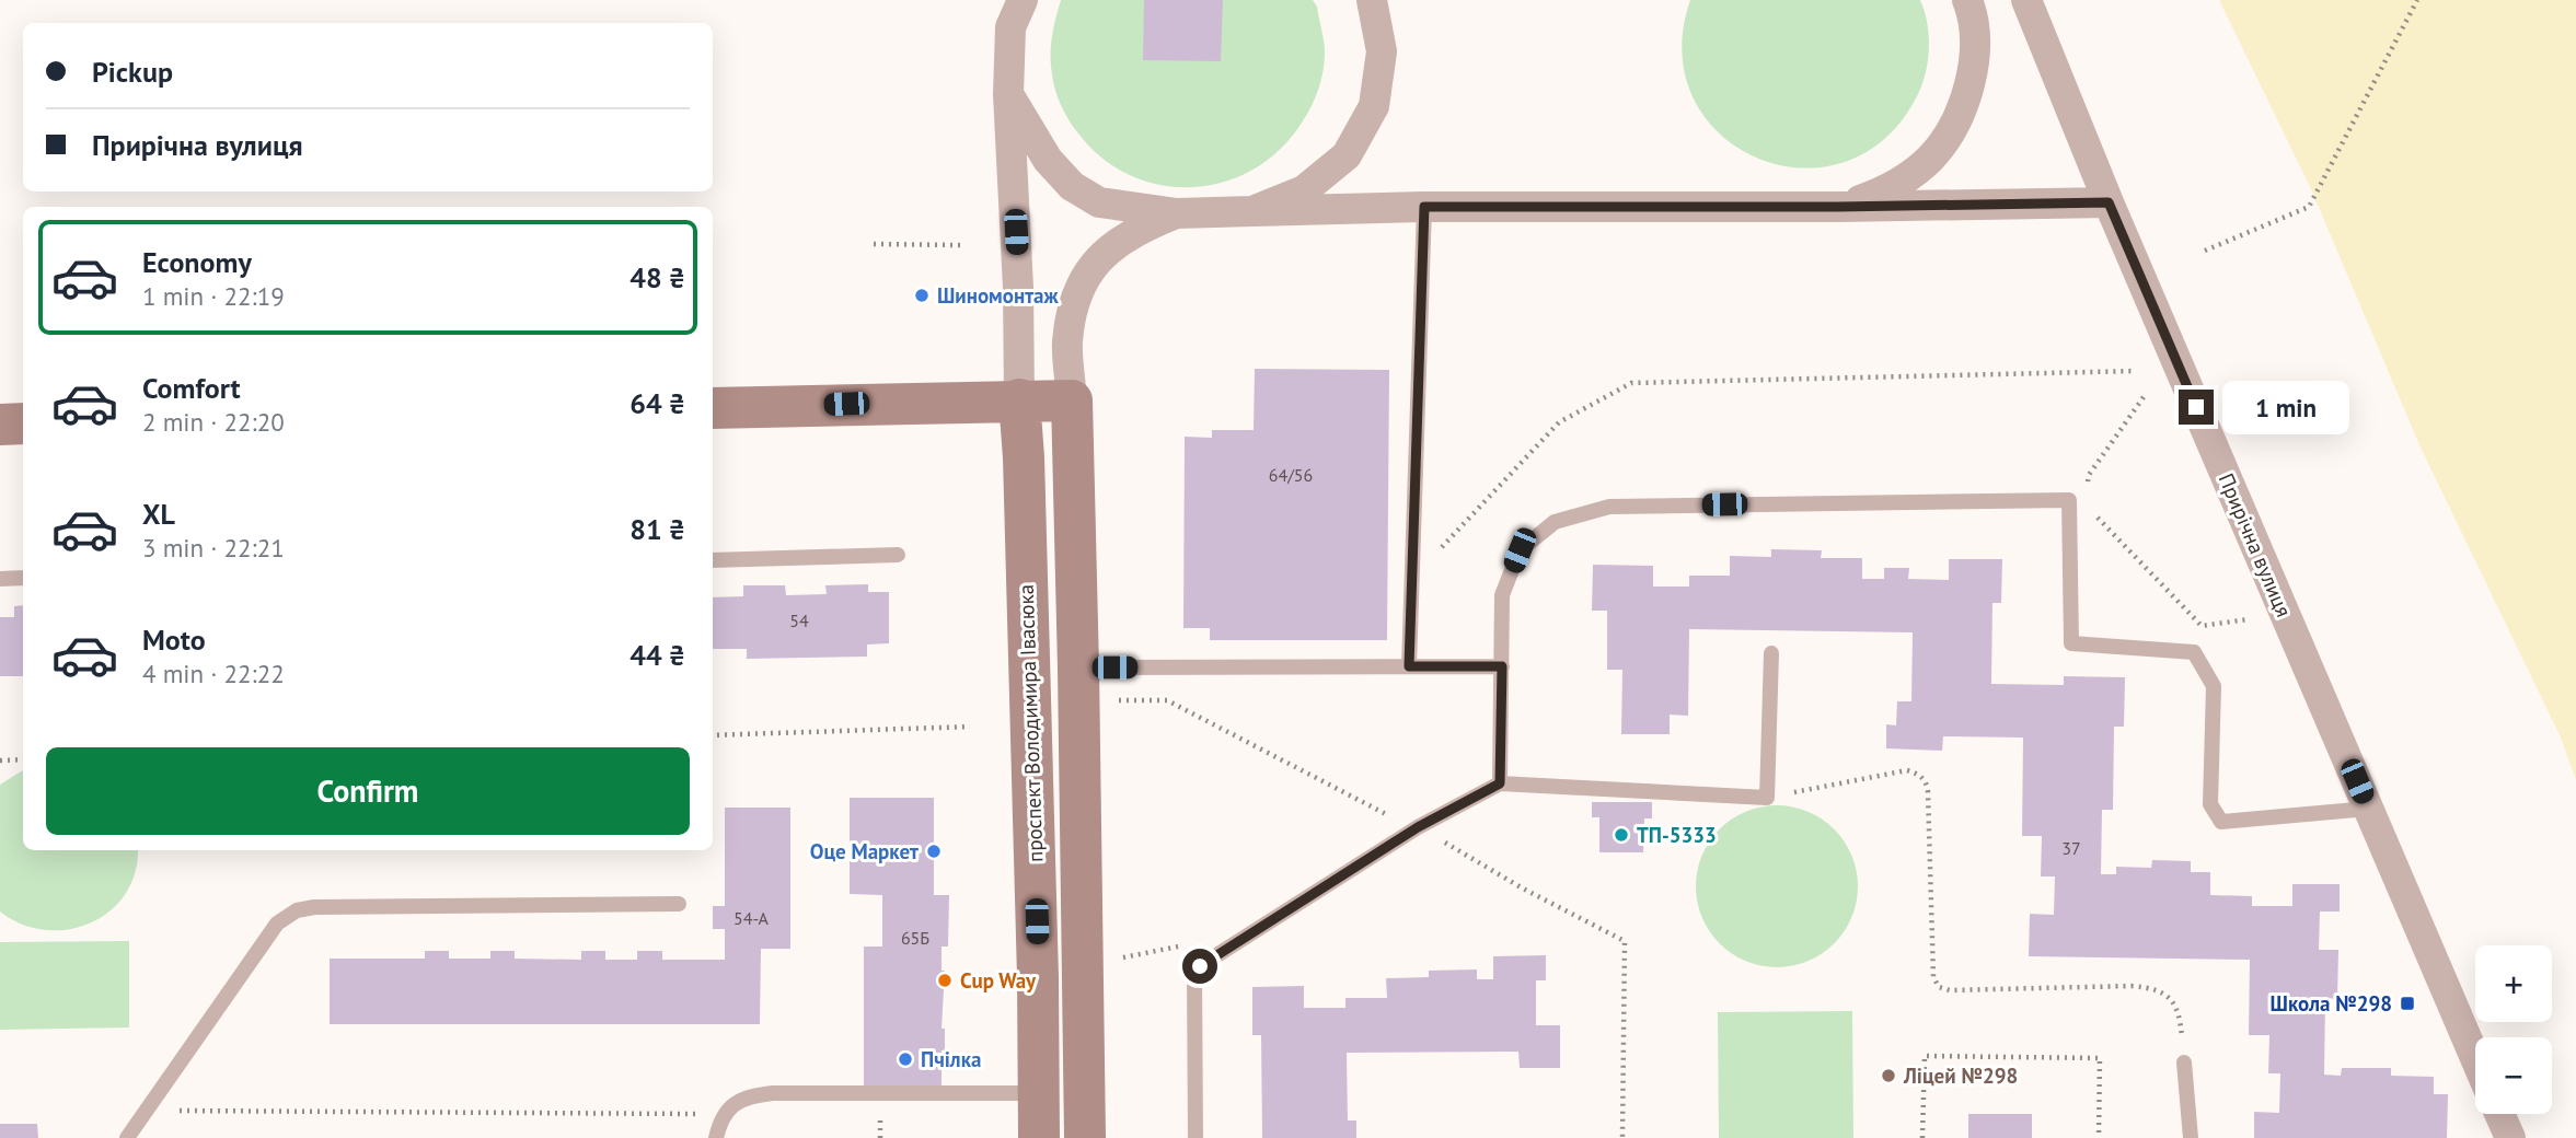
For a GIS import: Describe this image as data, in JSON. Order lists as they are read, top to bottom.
{
  "streets": {
    "street": ["Прирічна вулиця", "проспект Володимира Івасюка"]
  },
  "places": {
    "other": [
      "Шиномонтаж",
      "ТП-5333",
      "Оце Маркет",
      "Cup Way",
      "Пчілка",
      "Ліцей №298"
    ],
    "transit": ["Школа №298"]
  },
  "house_numbers": [
    "64/56",
    "54",
    "37",
    "54-А",
    "65Б"
  ],
  "page": {
    "banner": ["Pickup", "Прирічна вулиця"],
    "list": [
      {
        "name": "Economy",
        "note": "1 min · 22:19",
        "value": "48 ₴"
      },
      {
        "name": "Comfort",
        "note": "2 min · 22:20",
        "value": "64 ₴"
      },
      {
        "name": "XL",
        "note": "3 min · 22:21",
        "value": "81 ₴"
      },
      {
        "name": "Moto",
        "note": "4 min · 22:22",
        "value": "44 ₴"
      }
    ],
    "bubble": "1 min",
    "buttons": "Confirm",
    "map_buttons": ["+", "−"]
  }
}
